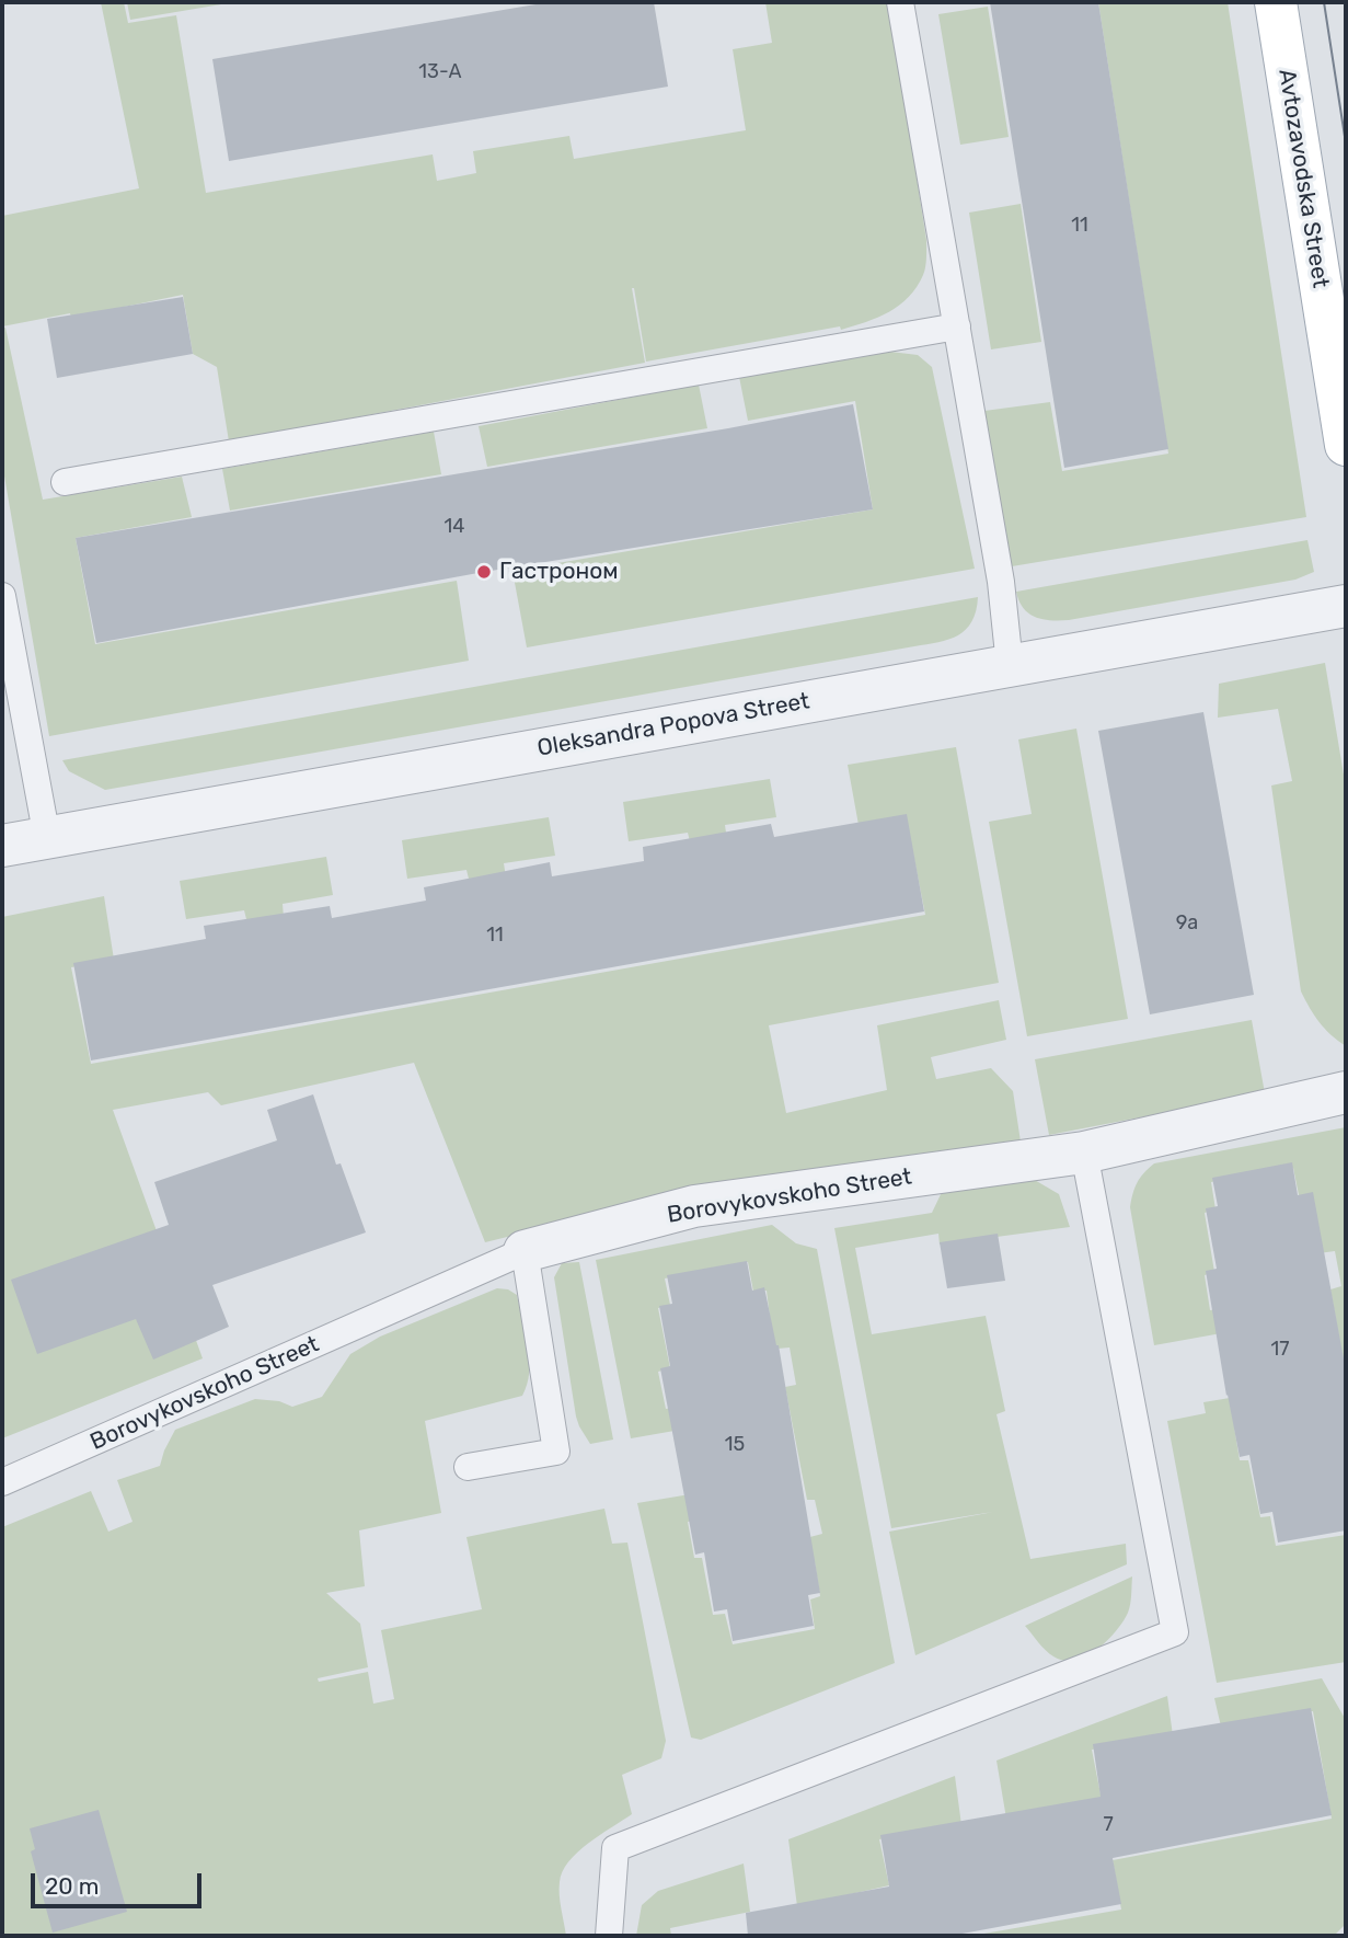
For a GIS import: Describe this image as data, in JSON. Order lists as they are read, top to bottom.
{
  "streets": {
    "main road": ["Avtozavodska Street"],
    "street": ["Oleksandra Popova Street", "Borovykovskoho Street"]
  },
  "places": ["Гастроном"],
  "house_numbers": [
    "13-А",
    "11",
    "14",
    "9а",
    "11",
    "17",
    "15",
    "7"
  ],
  "scale_bar": "20 m"
}
